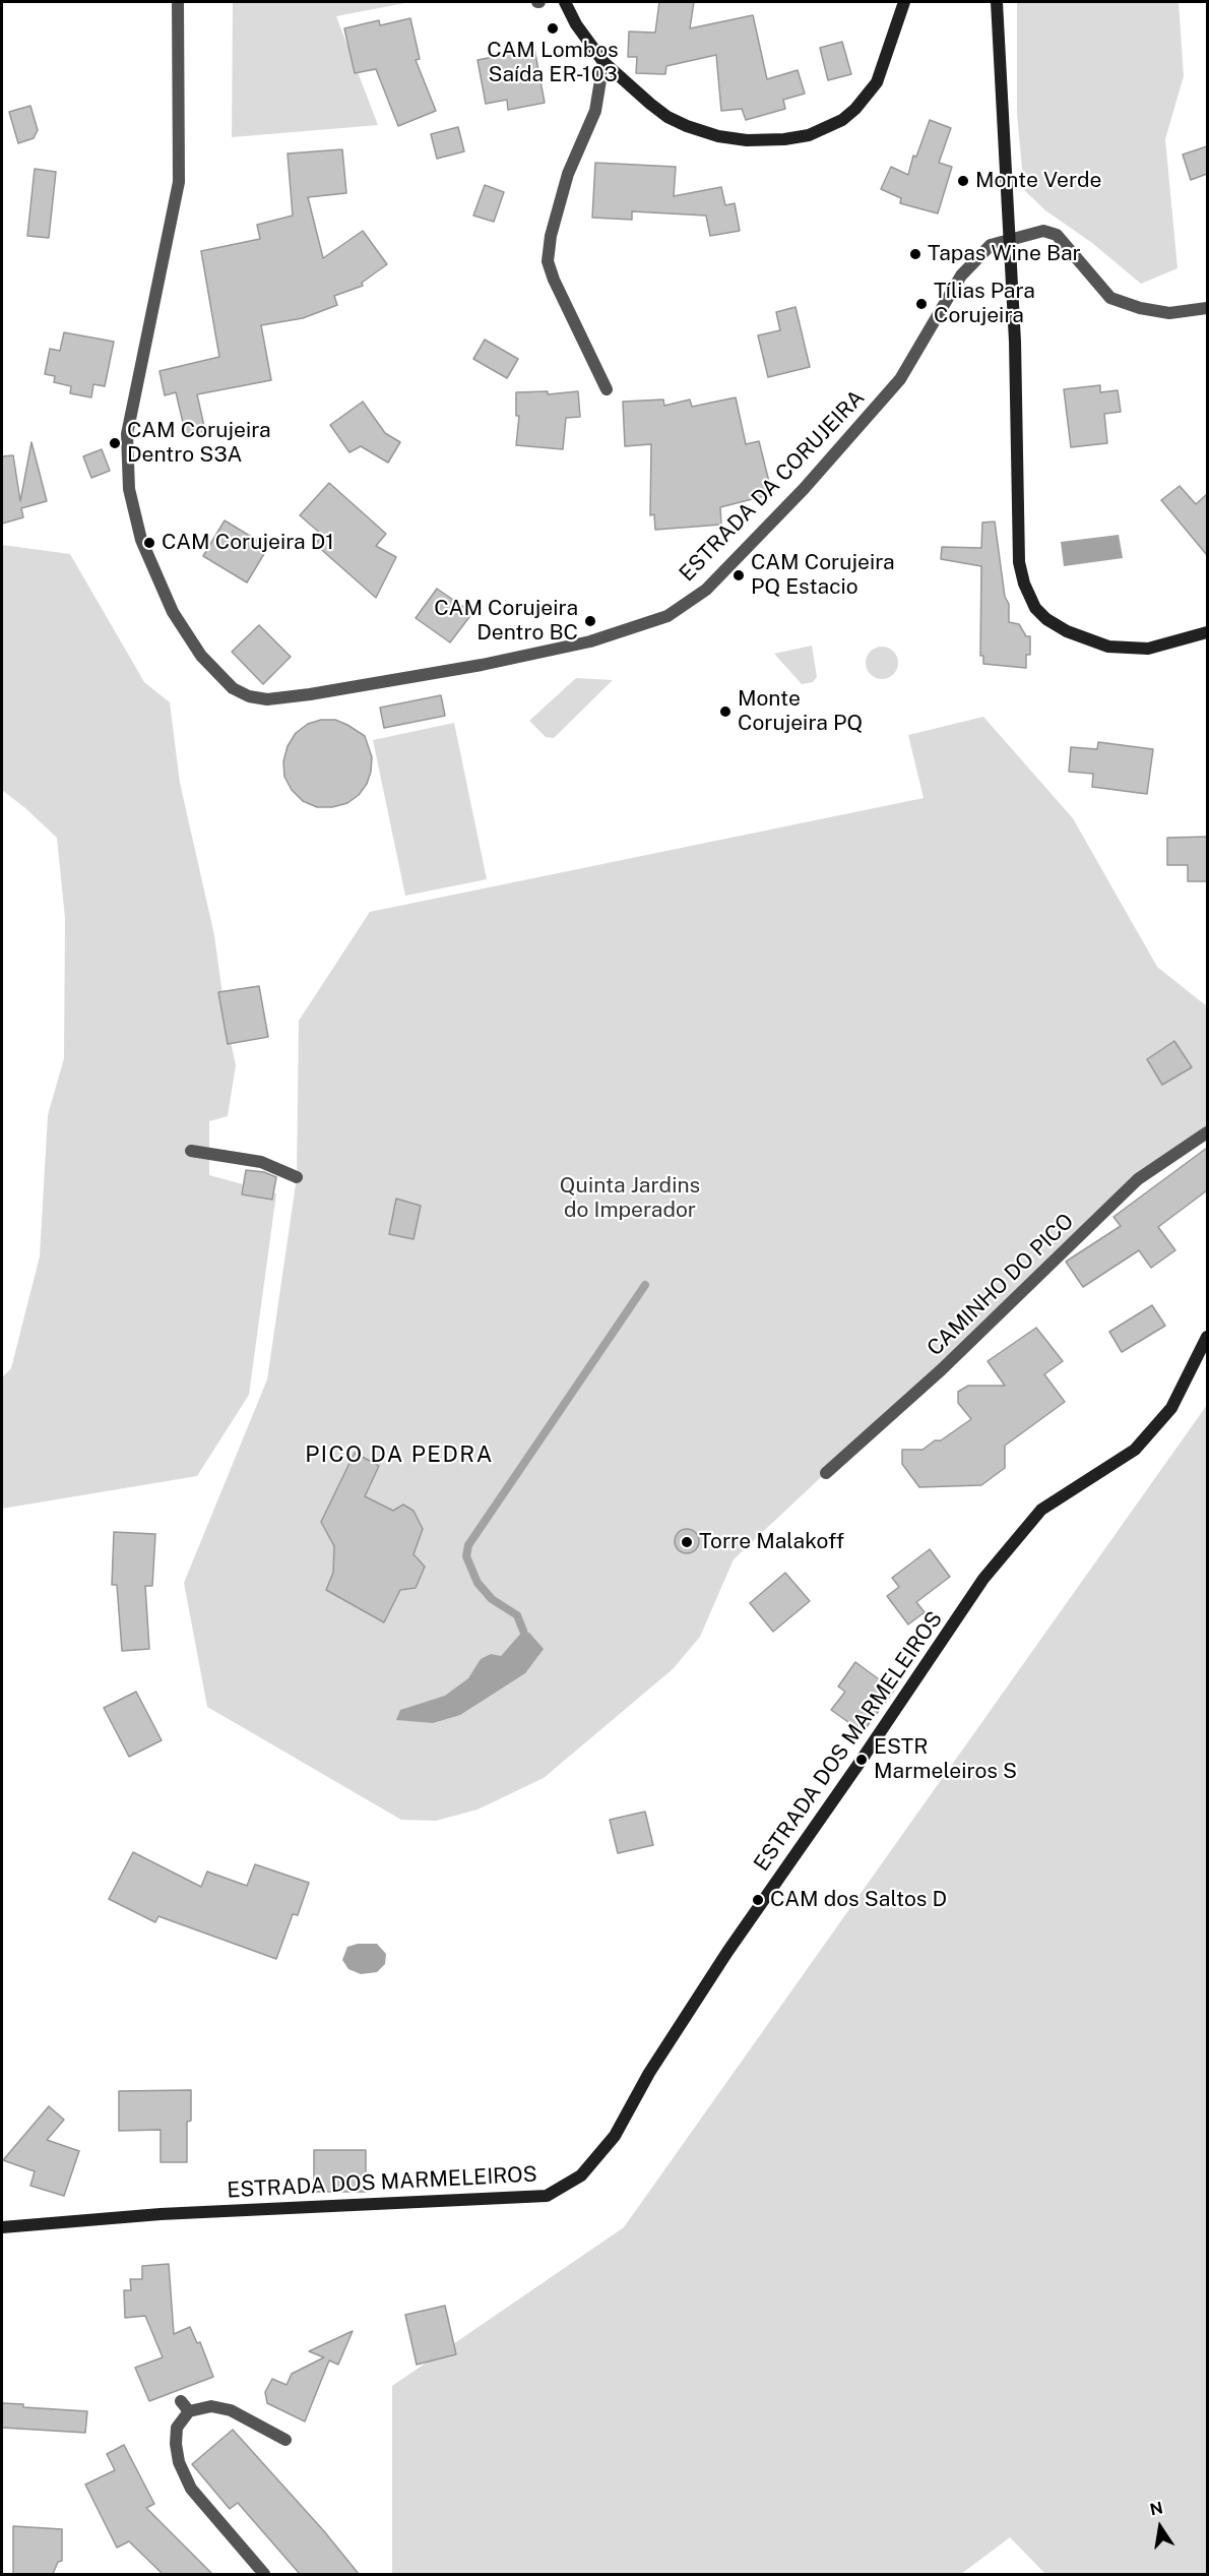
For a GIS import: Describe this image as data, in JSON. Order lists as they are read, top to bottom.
{
  "streets": {
    "main road": ["ESTRADA DOS MARMELEIROS"],
    "street": ["ESTRADA DA CORUJEIRA", "CAMINHO DO PICO"]
  },
  "districts": ["PICO DA PEDRA"],
  "parks": ["Quinta Jardins do Imperador"],
  "places": [
    "CAM Lombos Saída ER-103",
    "Monte Verde",
    "Tapas Wine Bar",
    "Tílias Para Corujeira",
    "CAM Corujeira Dentro S3A",
    "CAM Corujeira D1",
    "CAM Corujeira PQ Estacio",
    "CAM Corujeira Dentro BC",
    "Monte Corujeira PQ",
    "Torre Malakoff",
    "ESTR Marmeleiros S",
    "CAM dos Saltos D"
  ],
  "north": "top"
}
